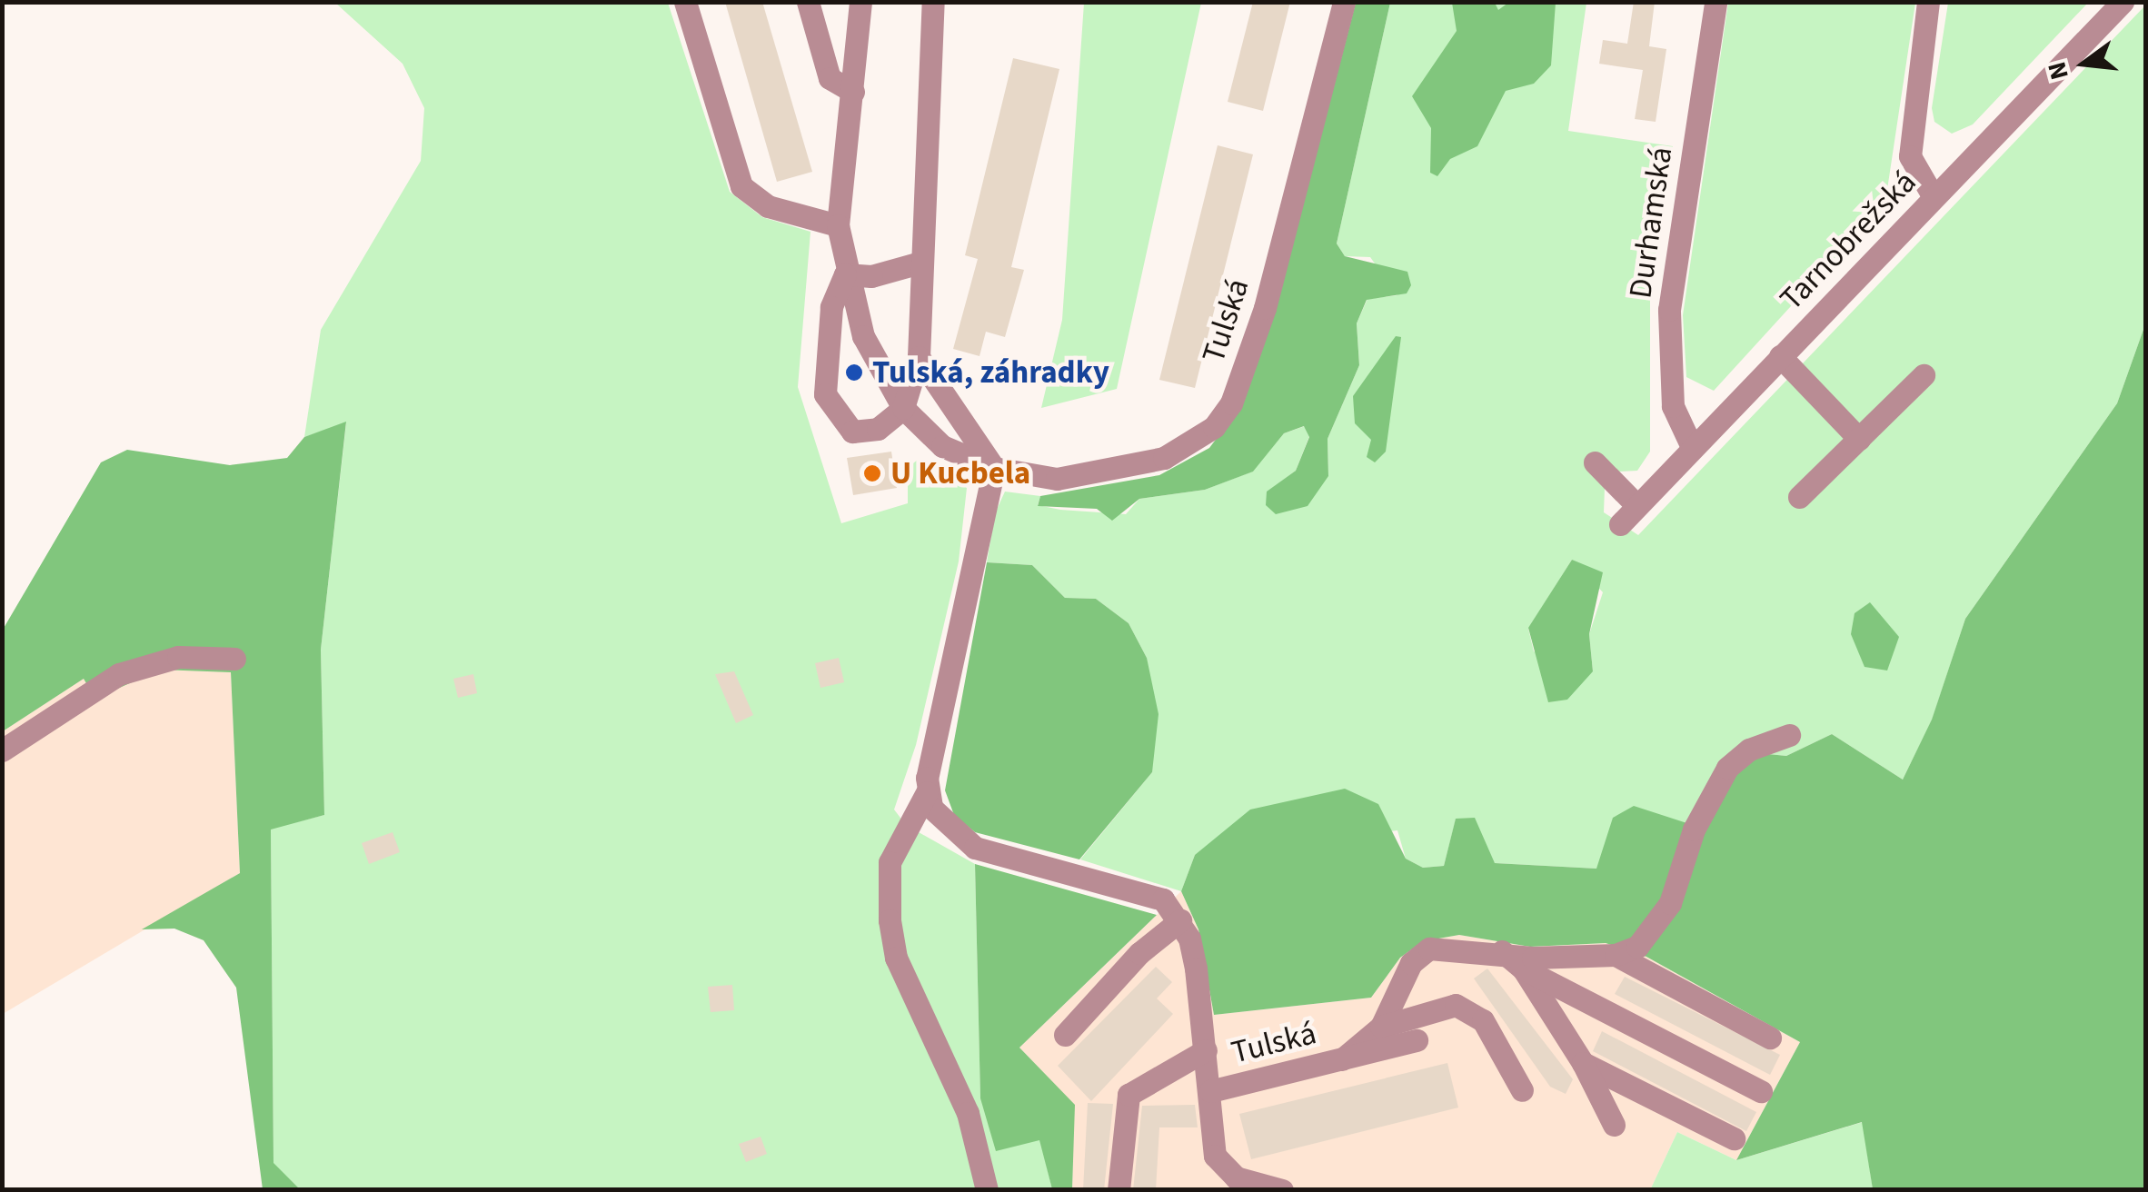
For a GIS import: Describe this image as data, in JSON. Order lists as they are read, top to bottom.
{
  "streets": {
    "street": ["Durhamská", "Tarnobrežská", "Tulská"]
  },
  "crossings": [
    ["Durhamská", "Tarnobrežská"]
  ],
  "places": ["Tulská, záhradky", "U Kucbela"],
  "north": "left"
}
